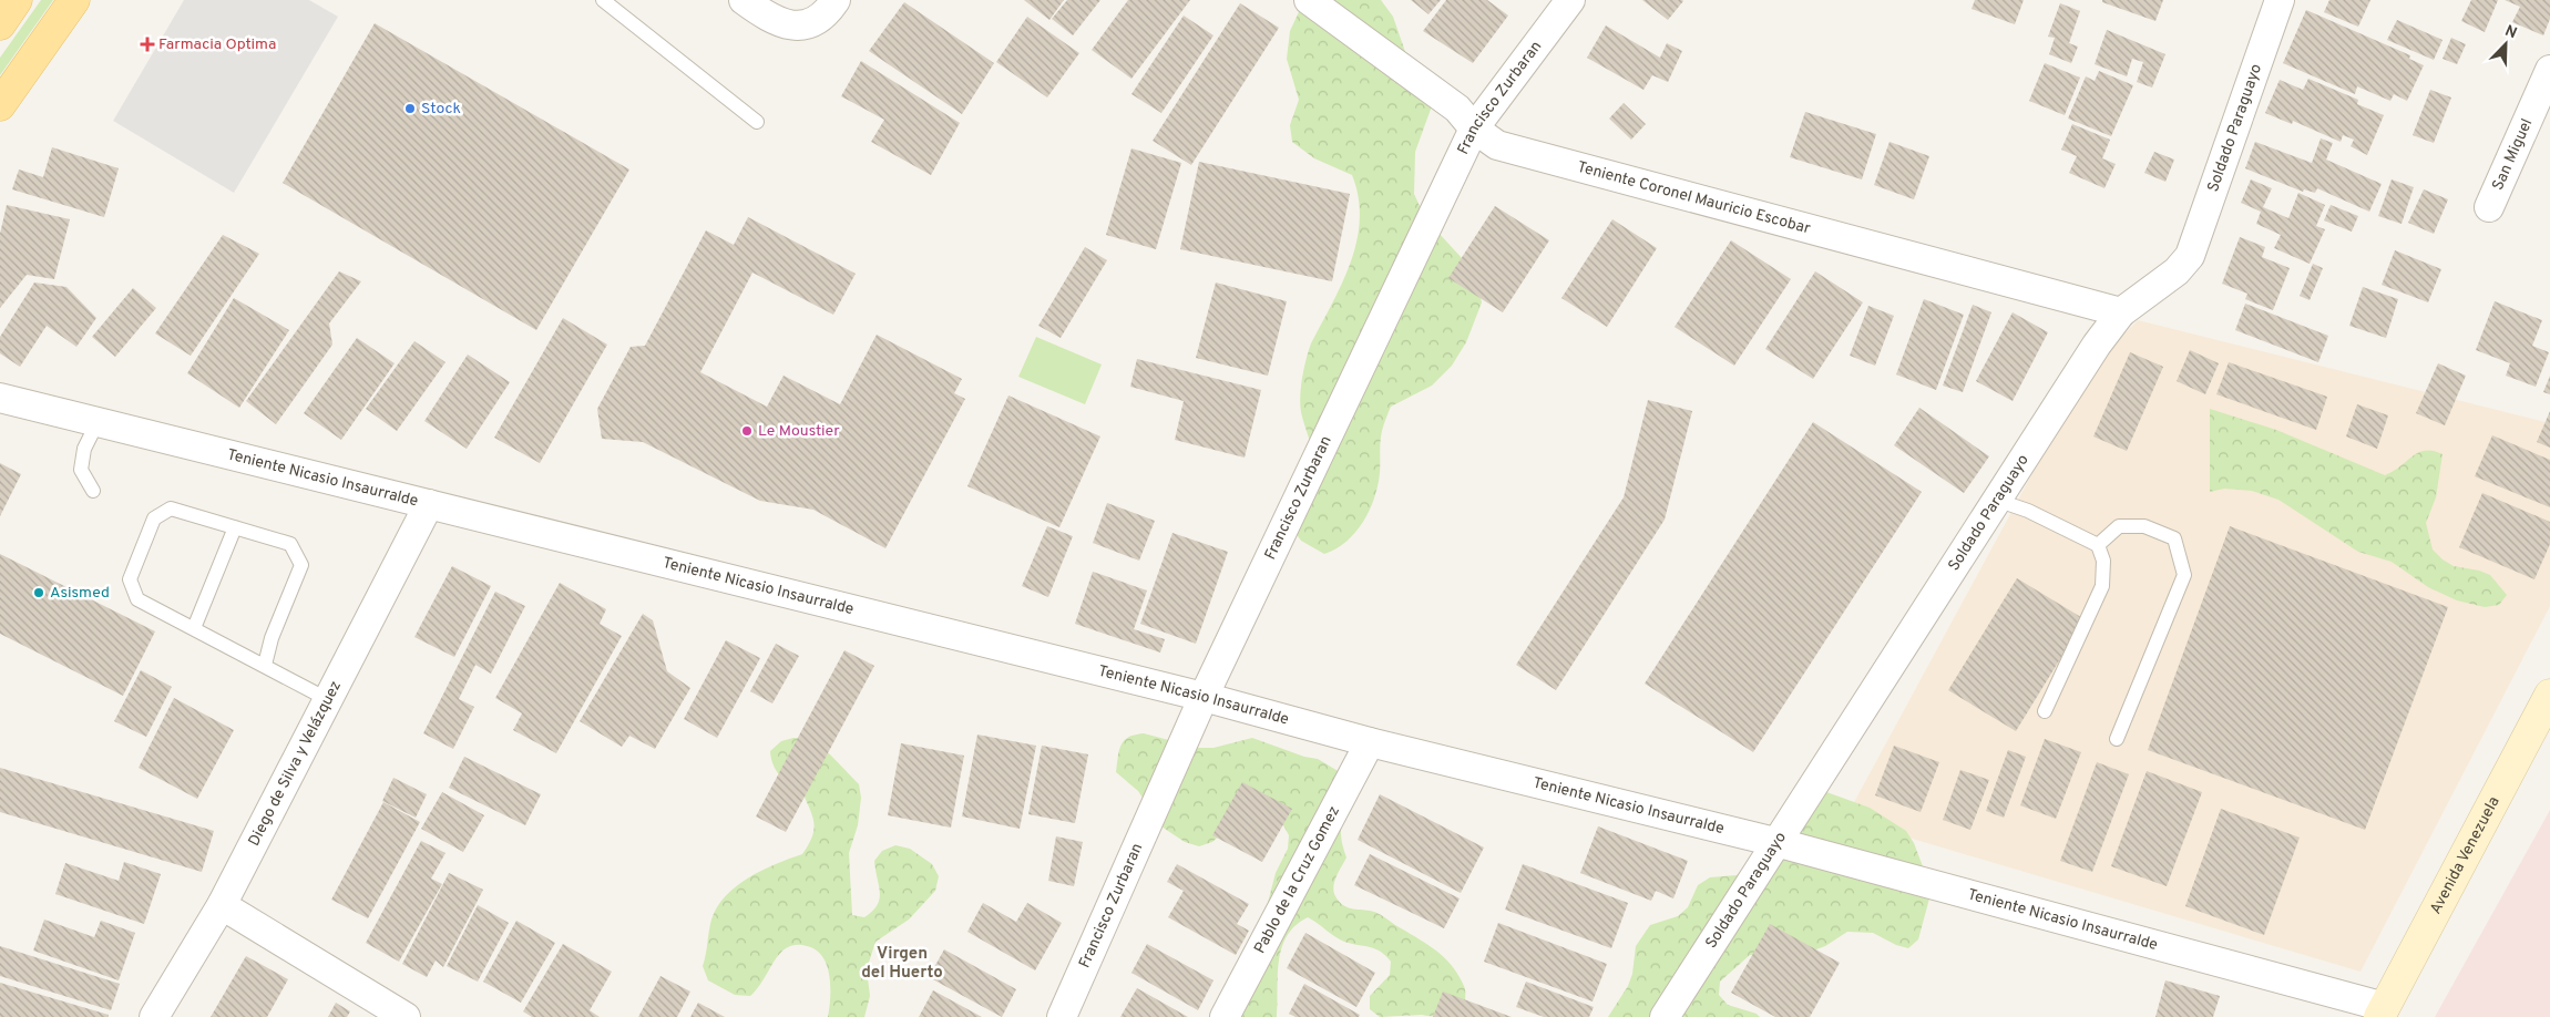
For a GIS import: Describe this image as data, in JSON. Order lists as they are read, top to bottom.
{
  "streets": {
    "main road": ["Avenida Venezuela"],
    "street": [
      "Francisco Zurbaran",
      "Soldado Paraguayo",
      "San Miguel",
      "Teniente Coronel Mauricio Escobar",
      "Teniente Nicasio Insaurralde",
      "Diego de Silva y Velázquez",
      "Pablo de la Cruz Gomez"
    ]
  },
  "crossings": [
    ["Francisco Zurbaran", "Teniente Coronel Mauricio Escobar"],
    ["Francisco Zurbaran", "Teniente Nicasio Insaurralde"],
    ["Soldado Paraguayo", "Teniente Coronel Mauricio Escobar"],
    ["Soldado Paraguayo", "Teniente Nicasio Insaurralde"],
    ["Teniente Nicasio Insaurralde", "Diego de Silva y Velázquez"],
    ["Teniente Nicasio Insaurralde", "Avenida Venezuela"],
    ["Teniente Nicasio Insaurralde", "Pablo de la Cruz Gomez"]
  ],
  "districts": ["Virgen del Huerto"],
  "places": {
    "health": ["Farmacia Optima"],
    "other": ["Stock", "Le Moustier", "Asismed"]
  },
  "north": "top right"
}
